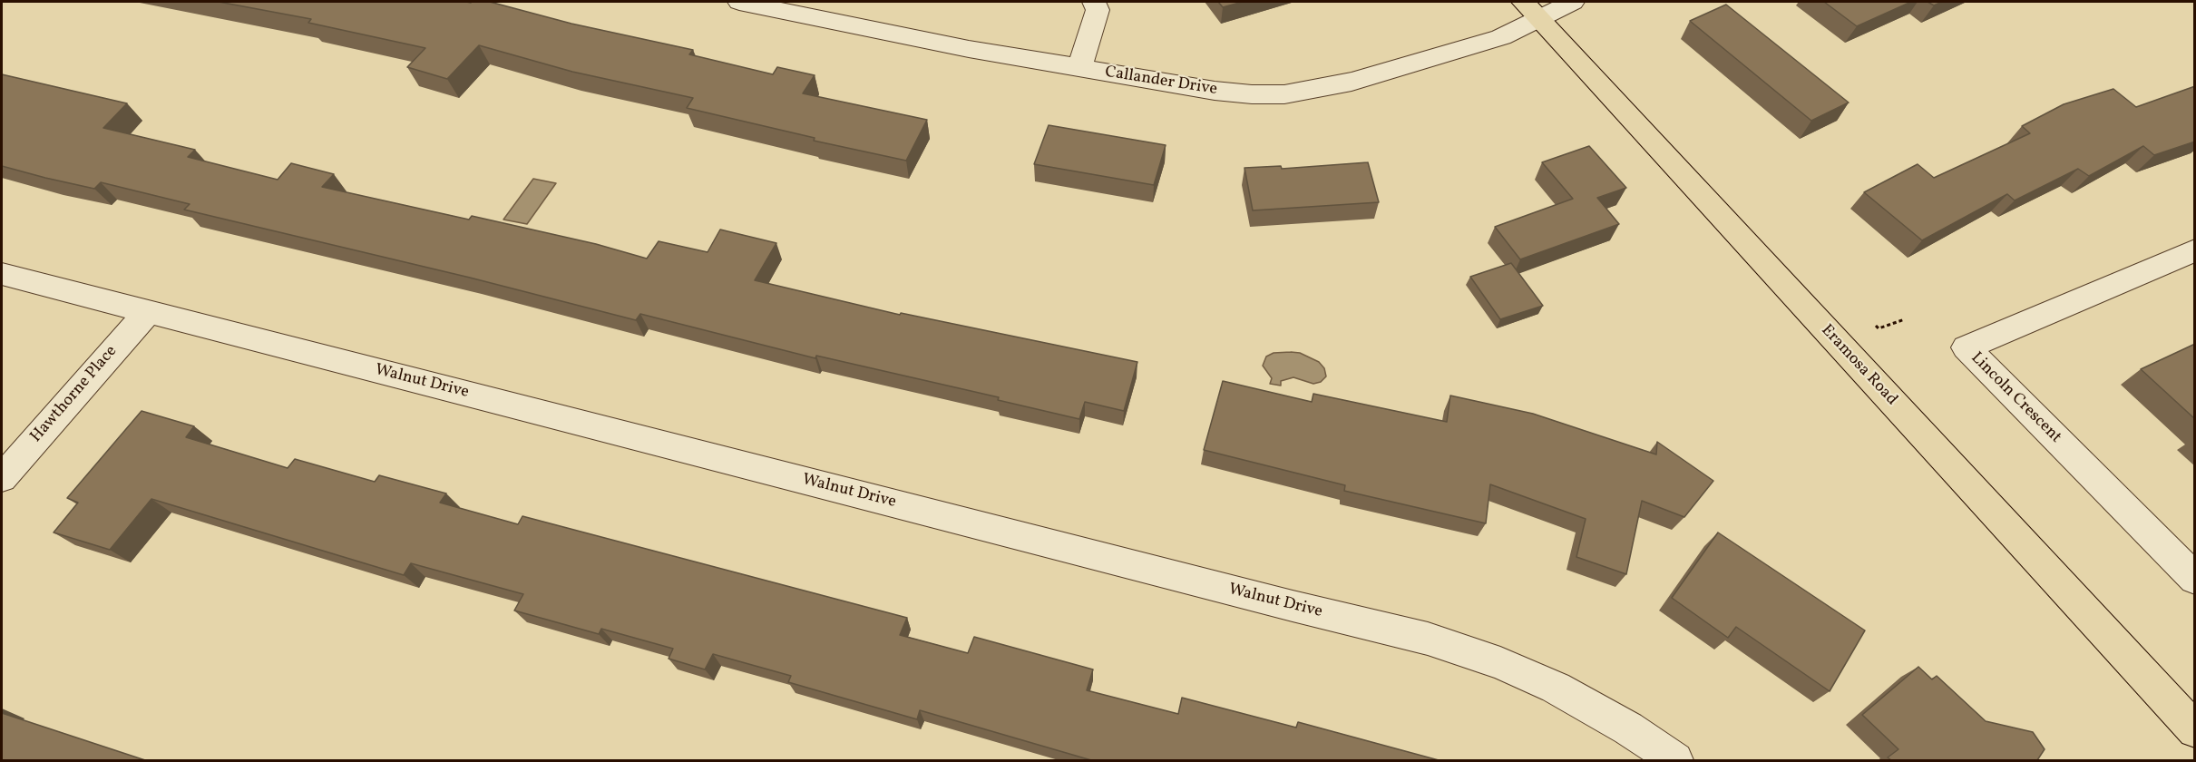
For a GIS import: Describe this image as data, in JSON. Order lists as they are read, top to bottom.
{
  "streets": {
    "main road": ["Eramosa Road"],
    "street": [
      "Callander Drive",
      "Walnut Drive",
      "Hawthorne Place",
      "Lincoln Crescent"
    ]
  },
  "crossings": [
    ["Callander Drive", "Eramosa Road"],
    ["Walnut Drive", "Hawthorne Place"]
  ]
}
